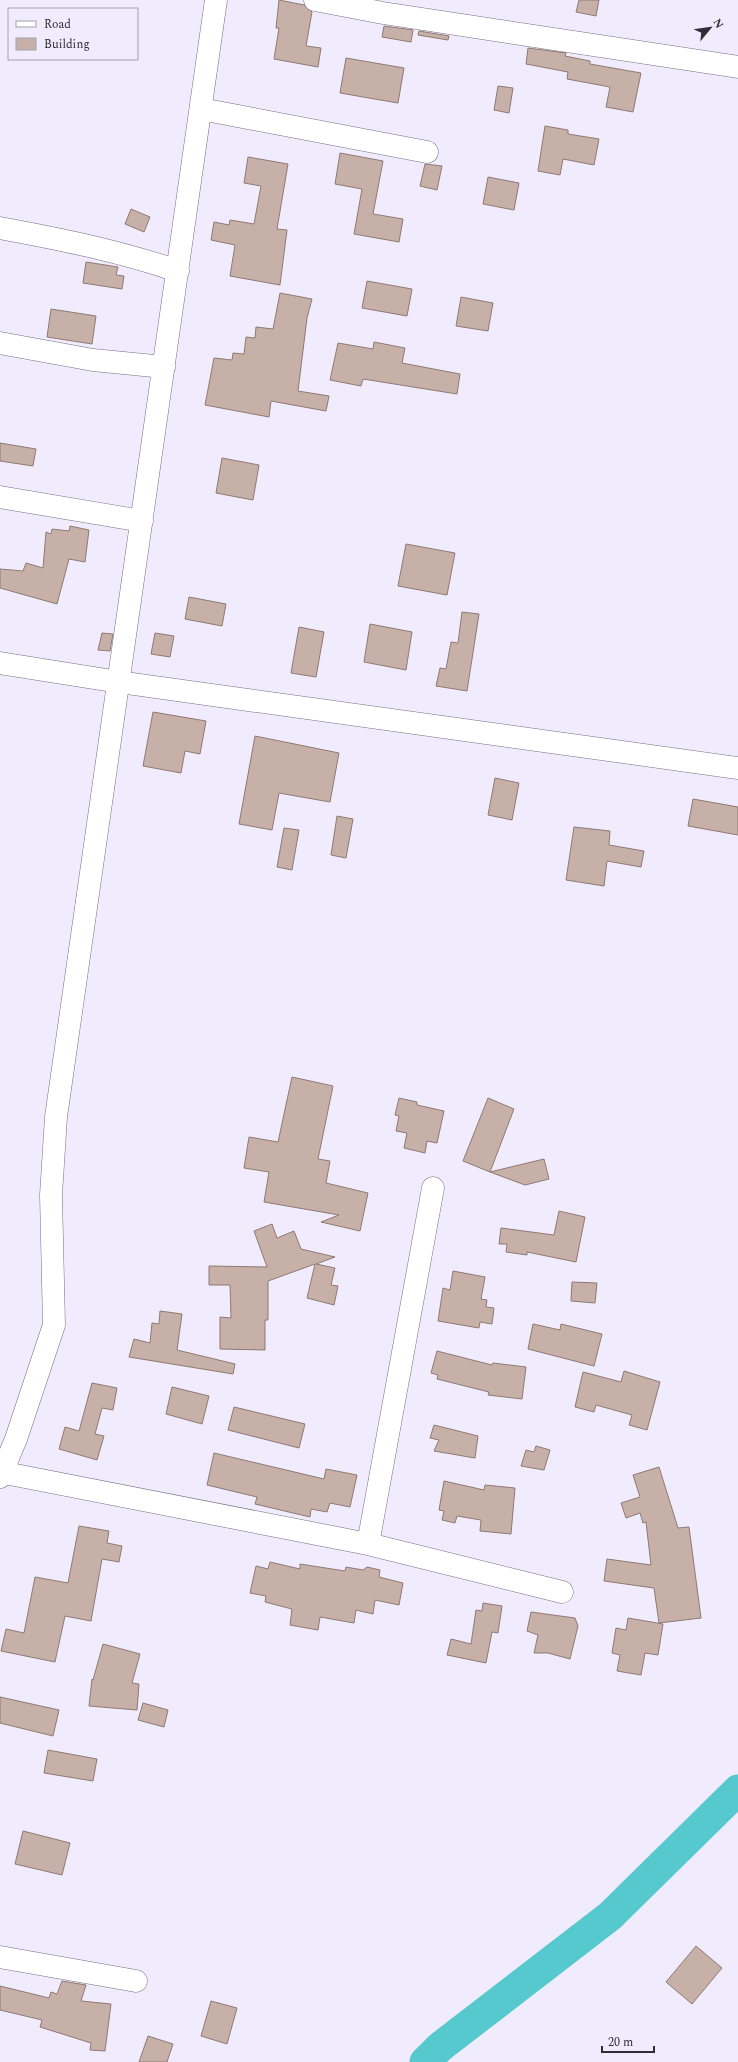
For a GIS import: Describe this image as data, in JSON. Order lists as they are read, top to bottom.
{
  "legend": ["Road", "Building"],
  "scale_bar": "20 m",
  "north": "top right"
}
